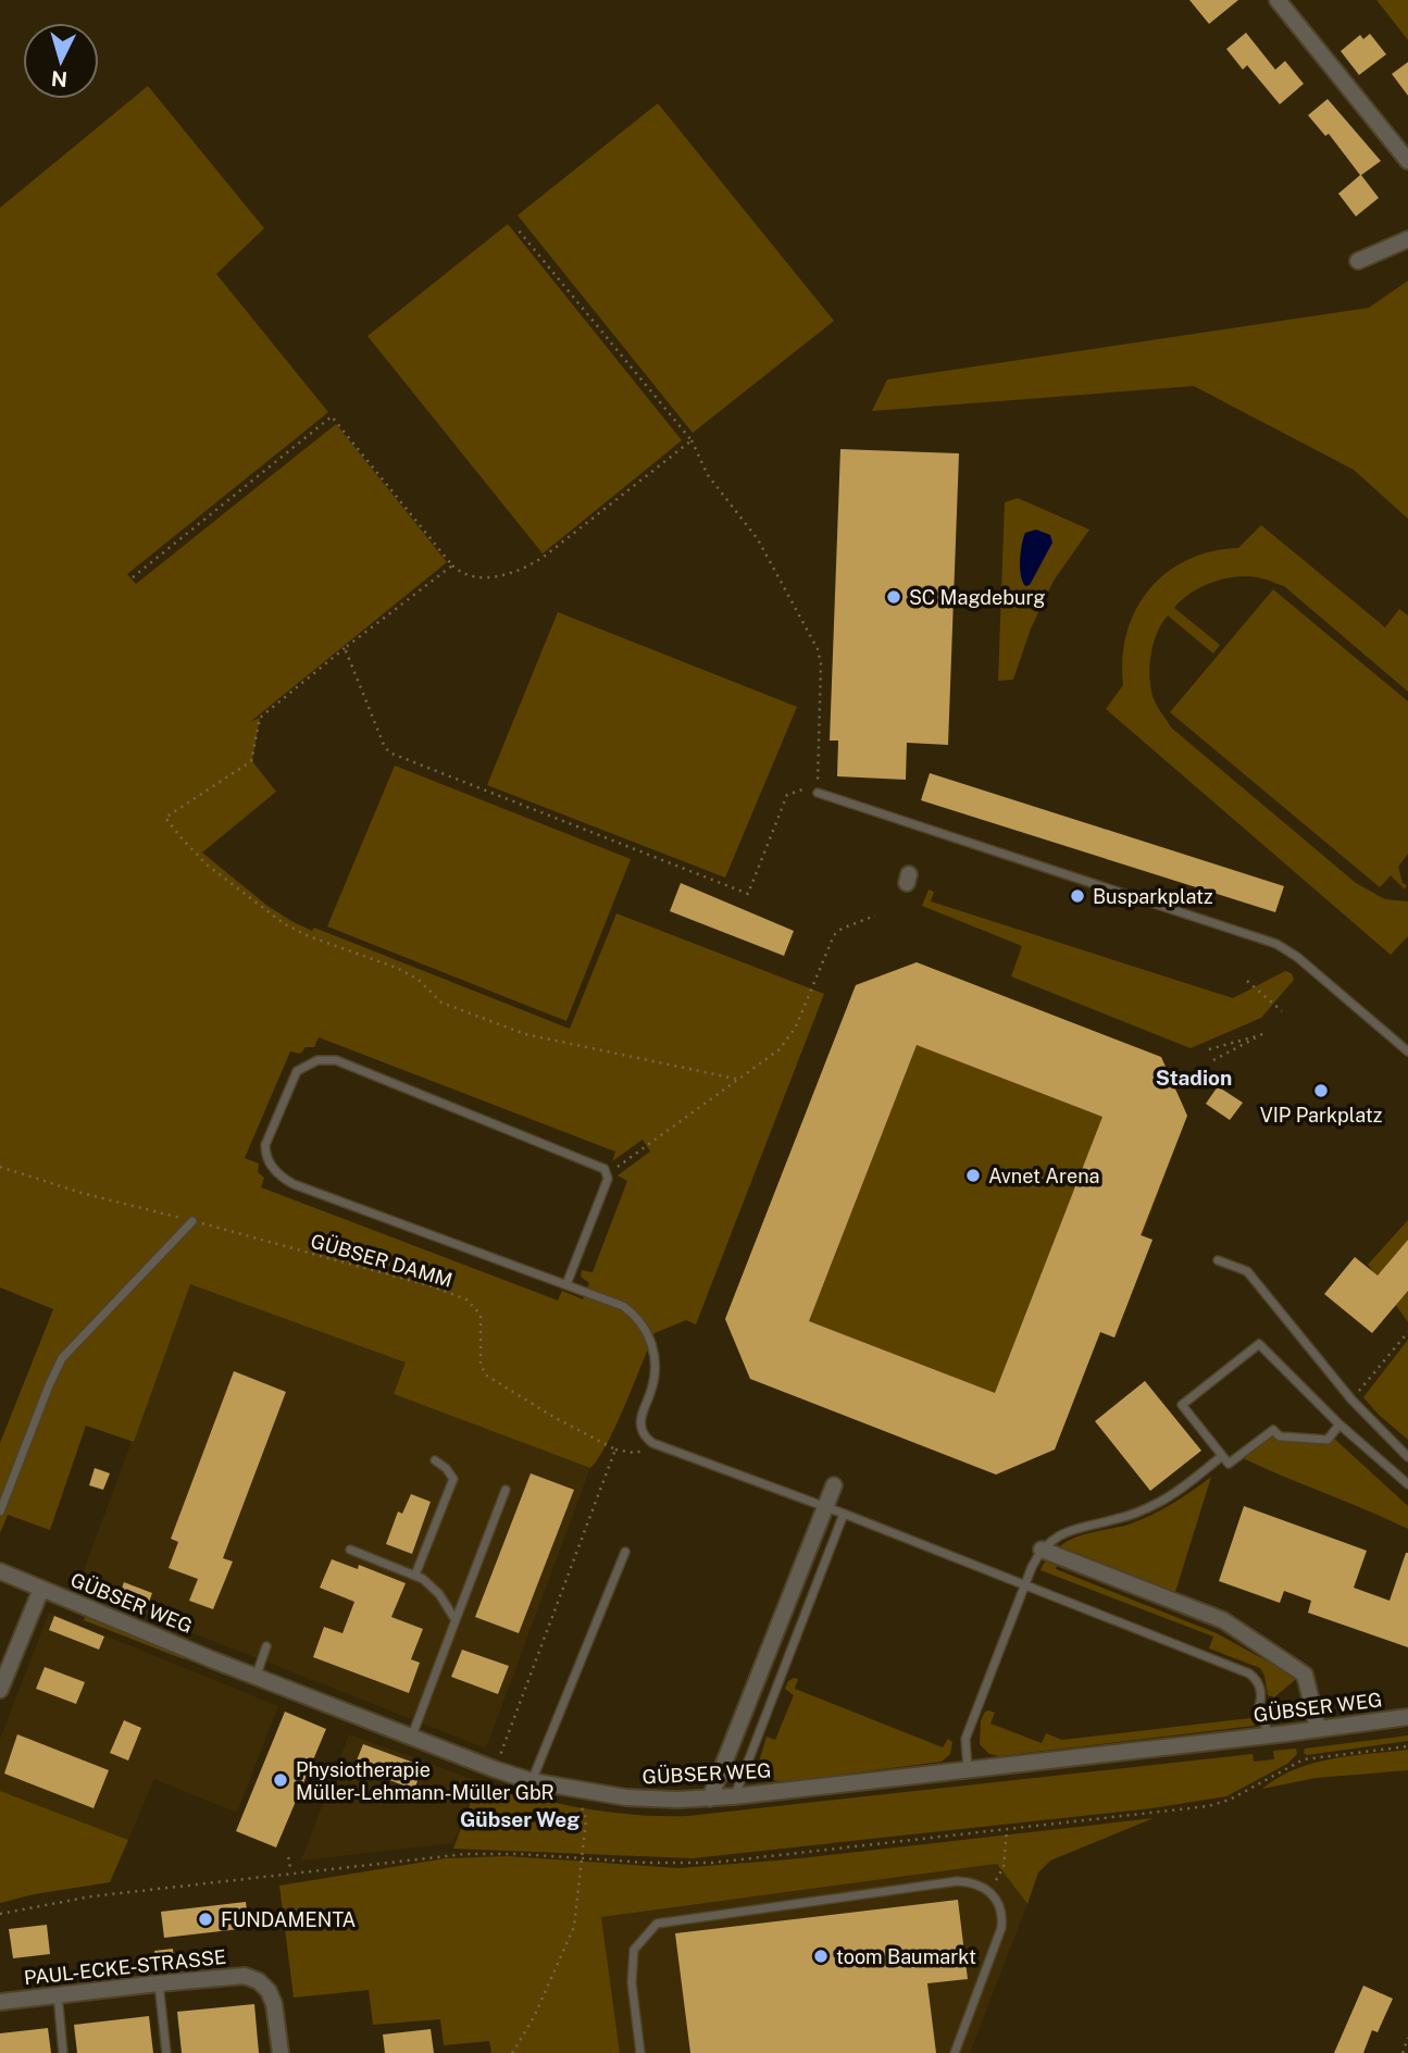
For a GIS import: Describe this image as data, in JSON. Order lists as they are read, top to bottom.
{
  "streets": {
    "street": ["GÜBSER WEG", "PAUL-ECKE-STRASSE"],
    "path": ["GÜBSER DAMM"]
  },
  "districts": ["Stadion", "Gübser Weg"],
  "places": [
    "SC Magdeburg",
    "Busparkplatz",
    "VIP Parkplatz",
    "Avnet Arena",
    "Physiotherapie Müller-Lehmann-Müller GbR",
    "FUNDAMENTA",
    "toom Baumarkt"
  ],
  "north": "bottom"
}
